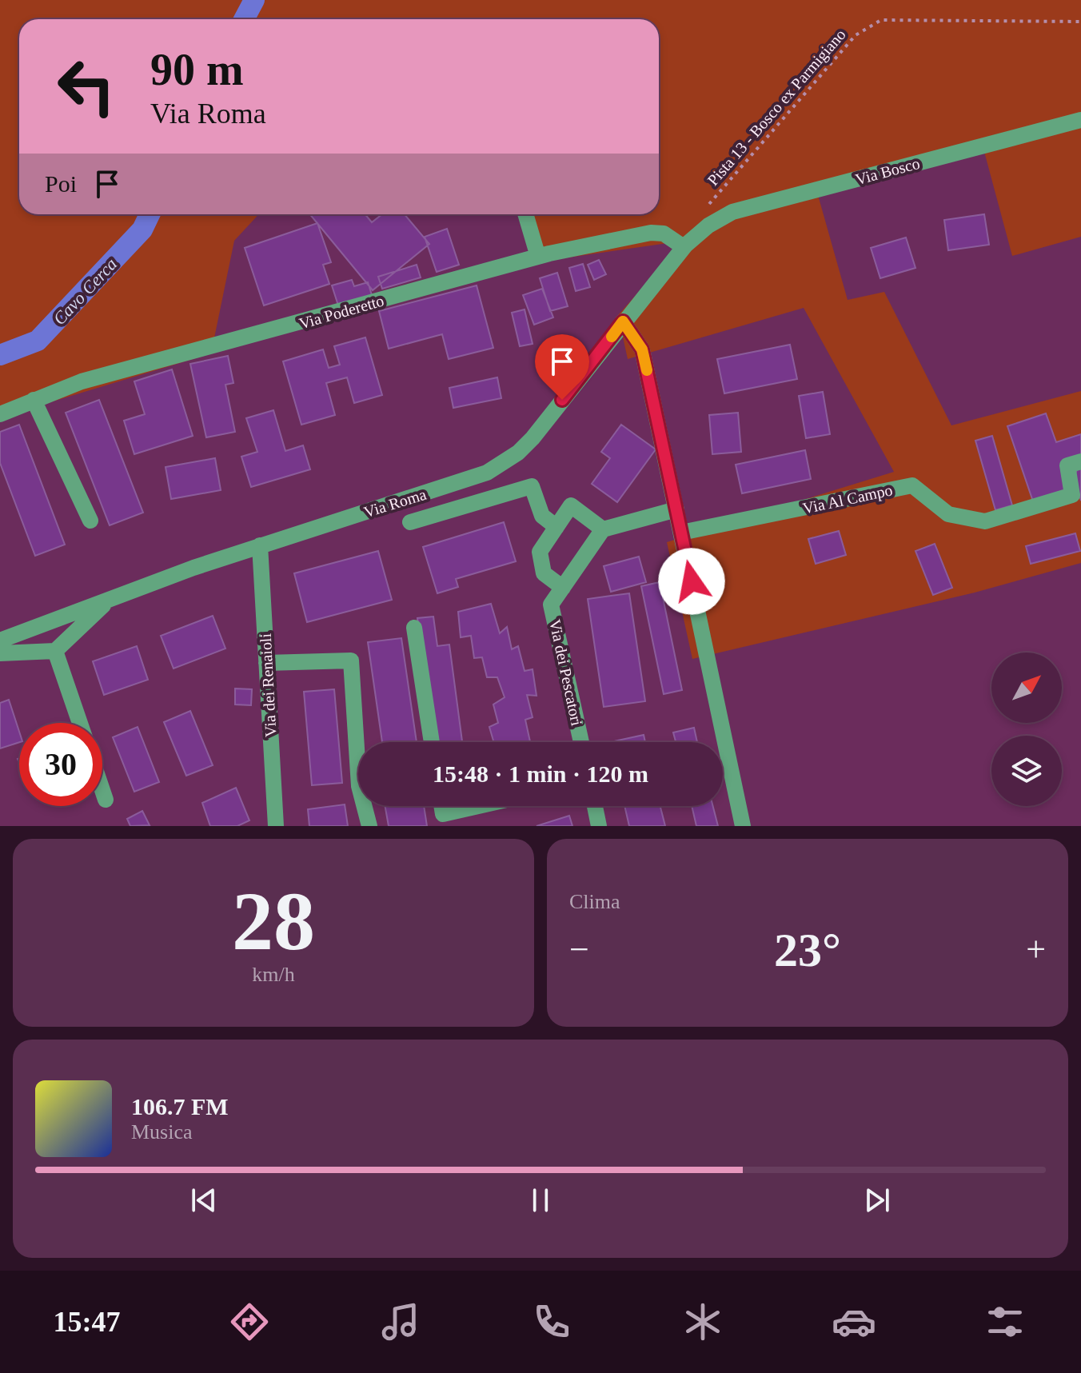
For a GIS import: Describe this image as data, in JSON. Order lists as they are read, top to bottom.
{
  "streets": {
    "street": [
      "Via Bosco",
      "Via Poderetto",
      "Via Al Campo",
      "Via Roma",
      "Via dei Pescatori",
      "Via dei Renaioli"
    ],
    "path": ["Pista 13 - Bosco ex Parmigiano"]
  },
  "crossings": [
    ["Via Bosco", "Via Roma"],
    ["Via Poderetto", "Via Roma"],
    ["Via Roma", "Via dei Renaioli"]
  ],
  "water": ["Cavo Cerca"],
  "north": "top right",
  "page": {
    "turn": ["90 m", "Via Roma"],
    "then": "Poi",
    "limit": "30",
    "trip": "15:48 · 1 min · 120 m",
    "tile": [
      ["28", "km/h"],
      "Clima"
    ],
    "heat": ["−", "23°", "+"],
    "song": ["106.7 FM", "Musica"],
    "tabs": "15:47"
  }
}
